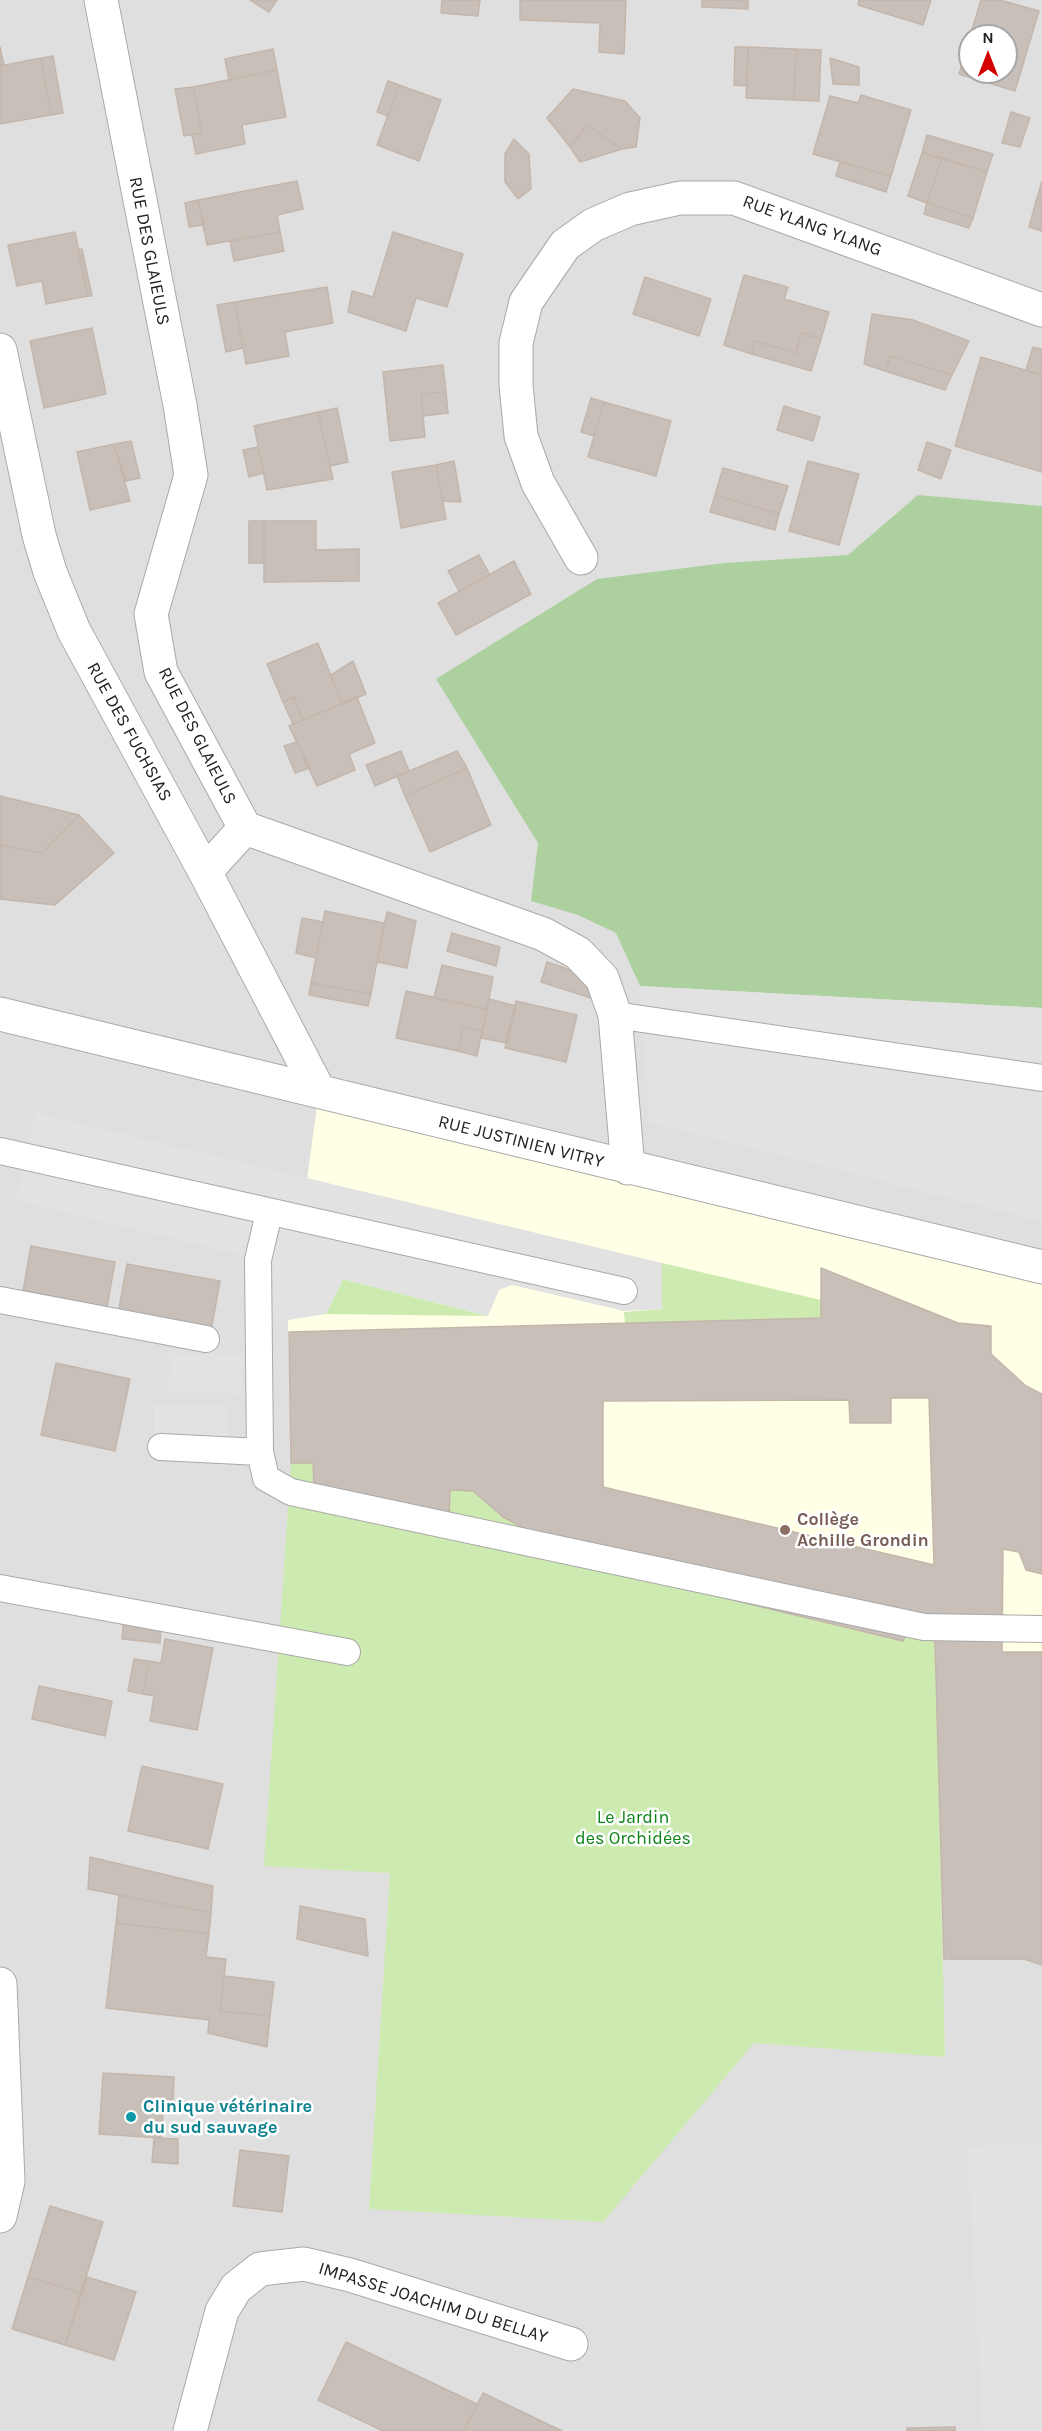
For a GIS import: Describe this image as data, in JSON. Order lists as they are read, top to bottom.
{
  "streets": {
    "street": [
      "RUE YLANG YLANG",
      "RUE DES GLAIEULS",
      "RUE DES FUCHSIAS",
      "RUE JUSTINIEN VITRY",
      "IMPASSE JOACHIM DU BELLAY"
    ]
  },
  "crossings": [
    ["RUE DES FUCHSIAS", "RUE JUSTINIEN VITRY"]
  ],
  "parks": ["Le Jardin des Orchidées"],
  "places": ["Collège Achille Grondin", "Clinique vétérinaire du sud sauvage"],
  "north": "top"
}
